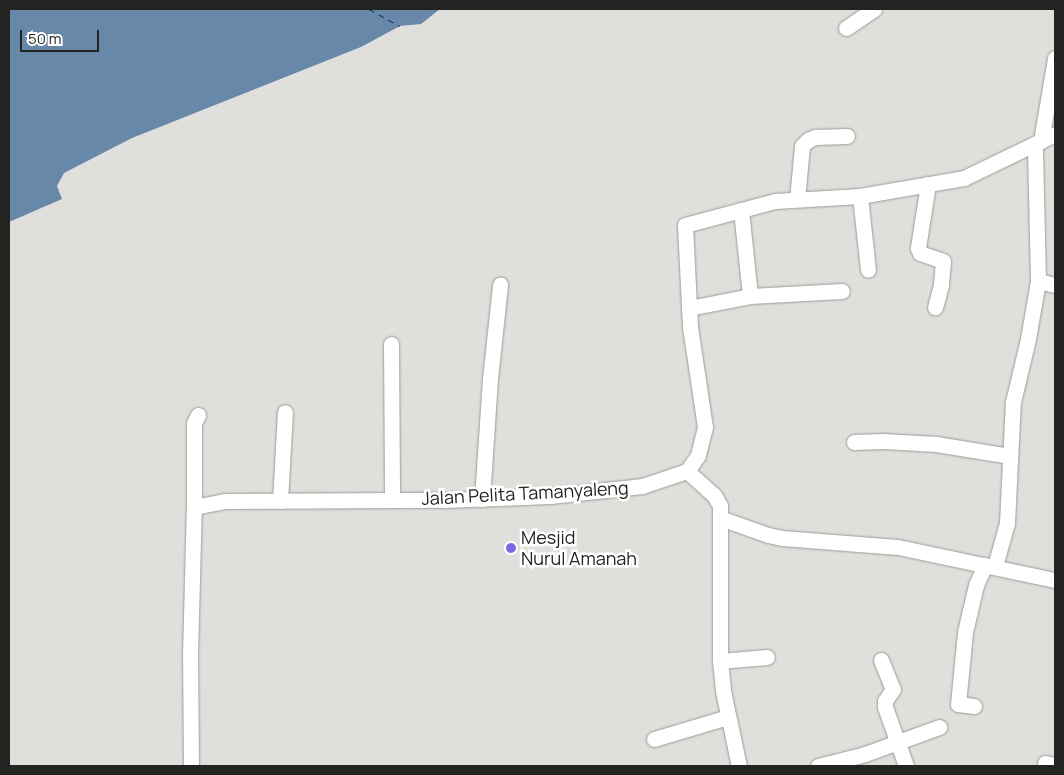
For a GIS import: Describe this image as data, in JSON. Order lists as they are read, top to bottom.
{
  "streets": {
    "street": ["Jalan Pelita Tamanyaleng"]
  },
  "places": ["Mesjid Nurul Amanah"],
  "scale_bar": "50 m"
}
